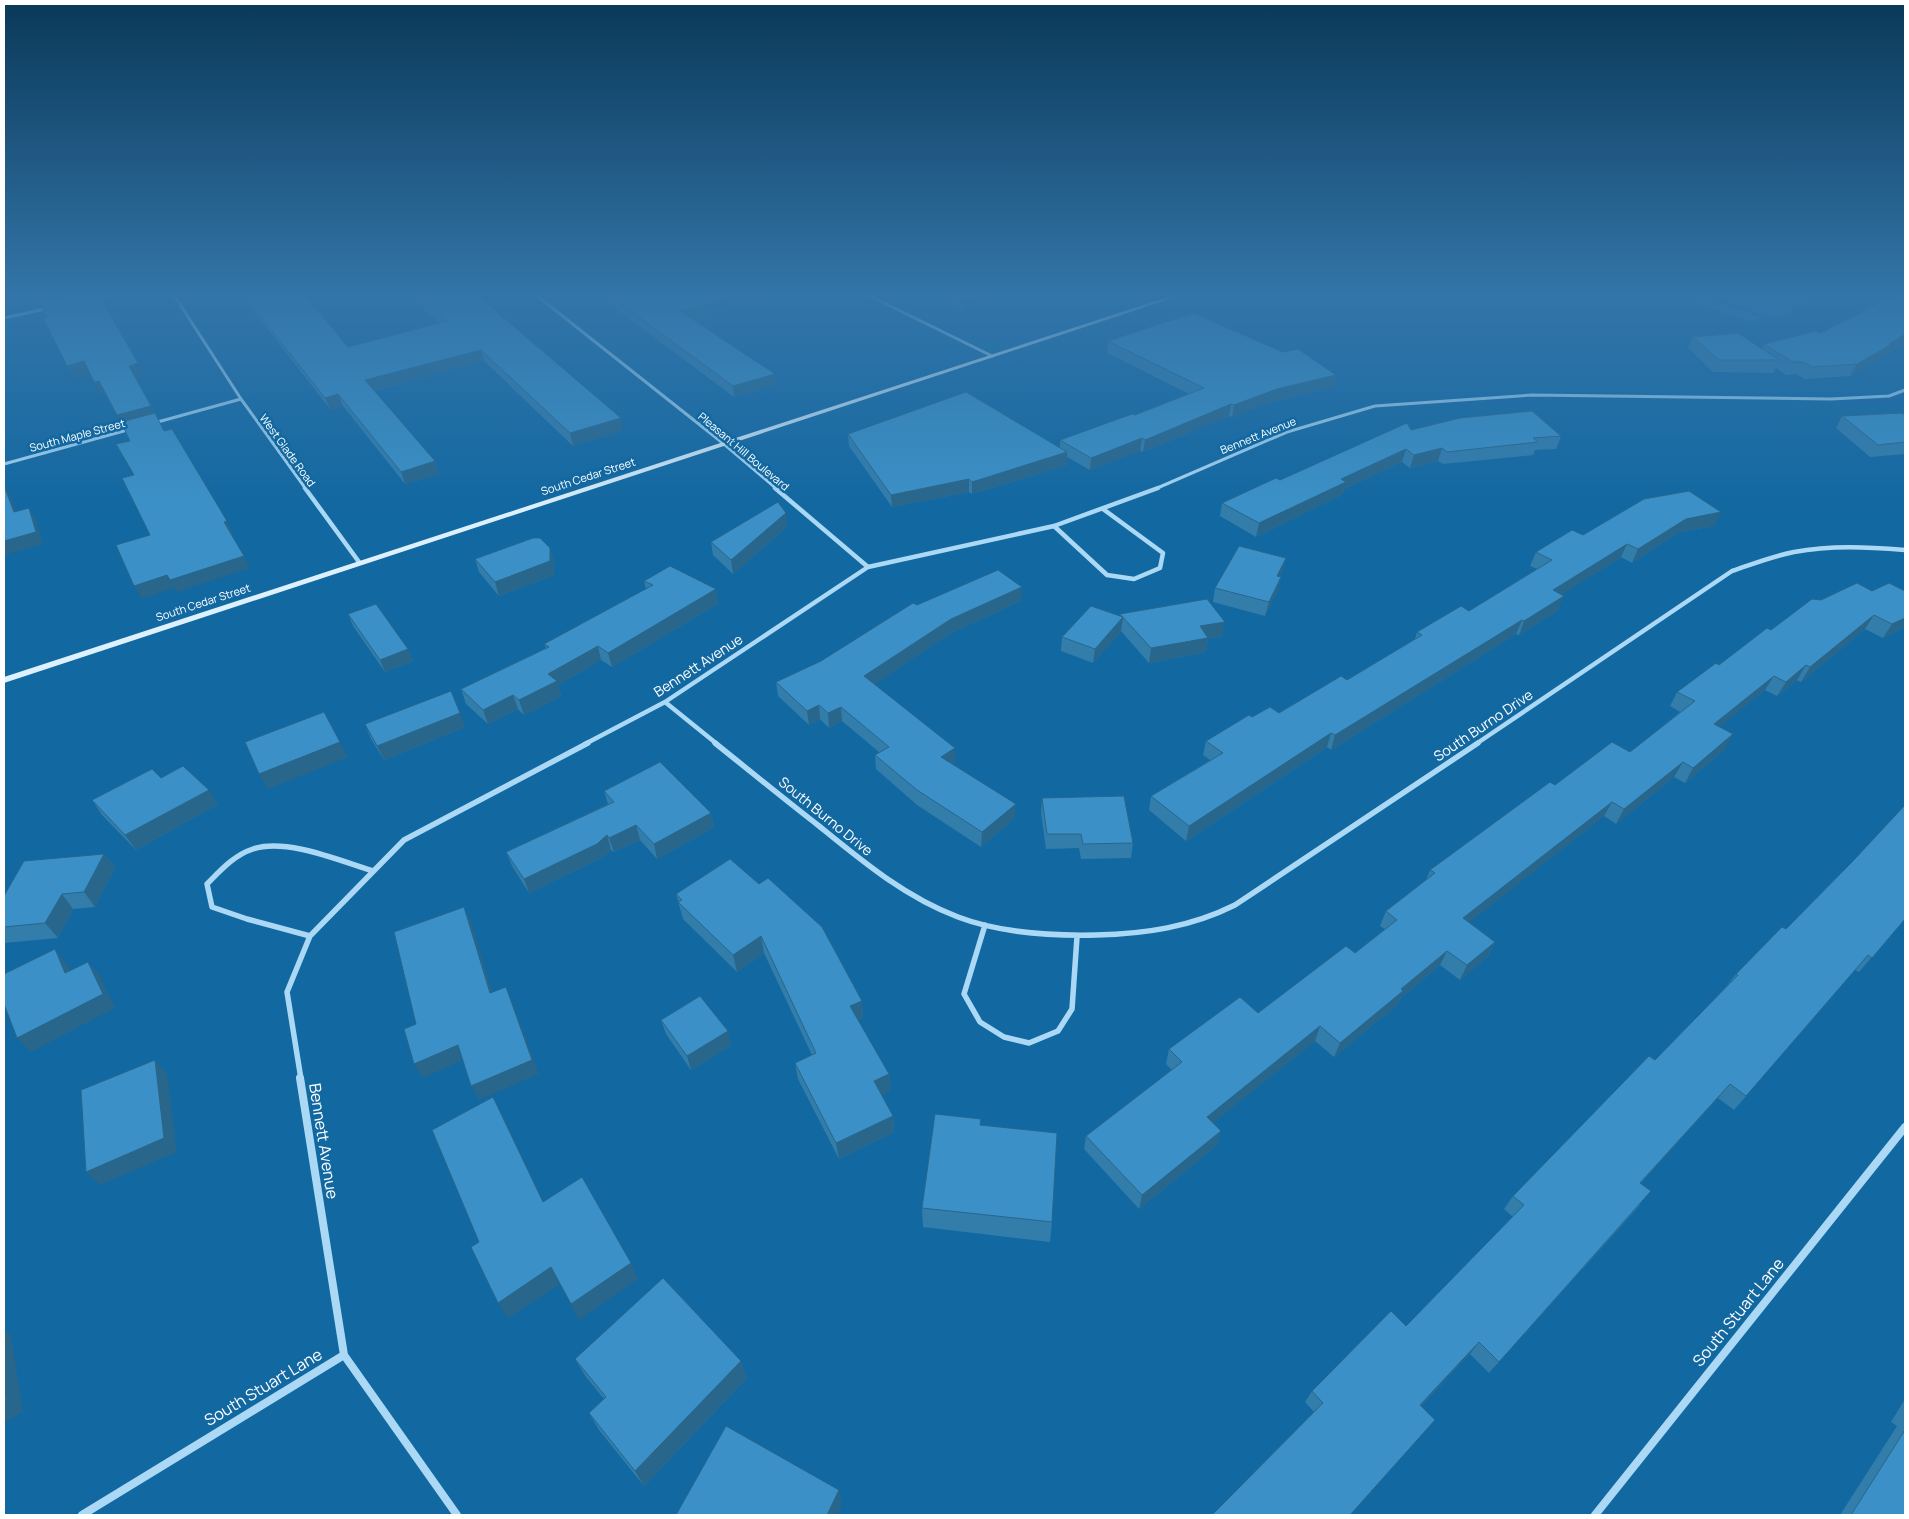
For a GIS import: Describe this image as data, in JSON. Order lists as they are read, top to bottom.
{
  "streets": {
    "street": [
      "South Maple Street",
      "Bennett Avenue",
      "West Glade Road",
      "Pleasant Hill Boulevard",
      "South Cedar Street",
      "South Burno Drive",
      "South Stuart Lane"
    ]
  },
  "crossings": [
    ["South Maple Street", "West Glade Road"],
    ["Bennett Avenue", "Pleasant Hill Boulevard"],
    ["Bennett Avenue", "South Burno Drive"],
    ["Bennett Avenue", "South Stuart Lane"],
    ["West Glade Road", "South Cedar Street"],
    ["Pleasant Hill Boulevard", "South Cedar Street"]
  ]
}
